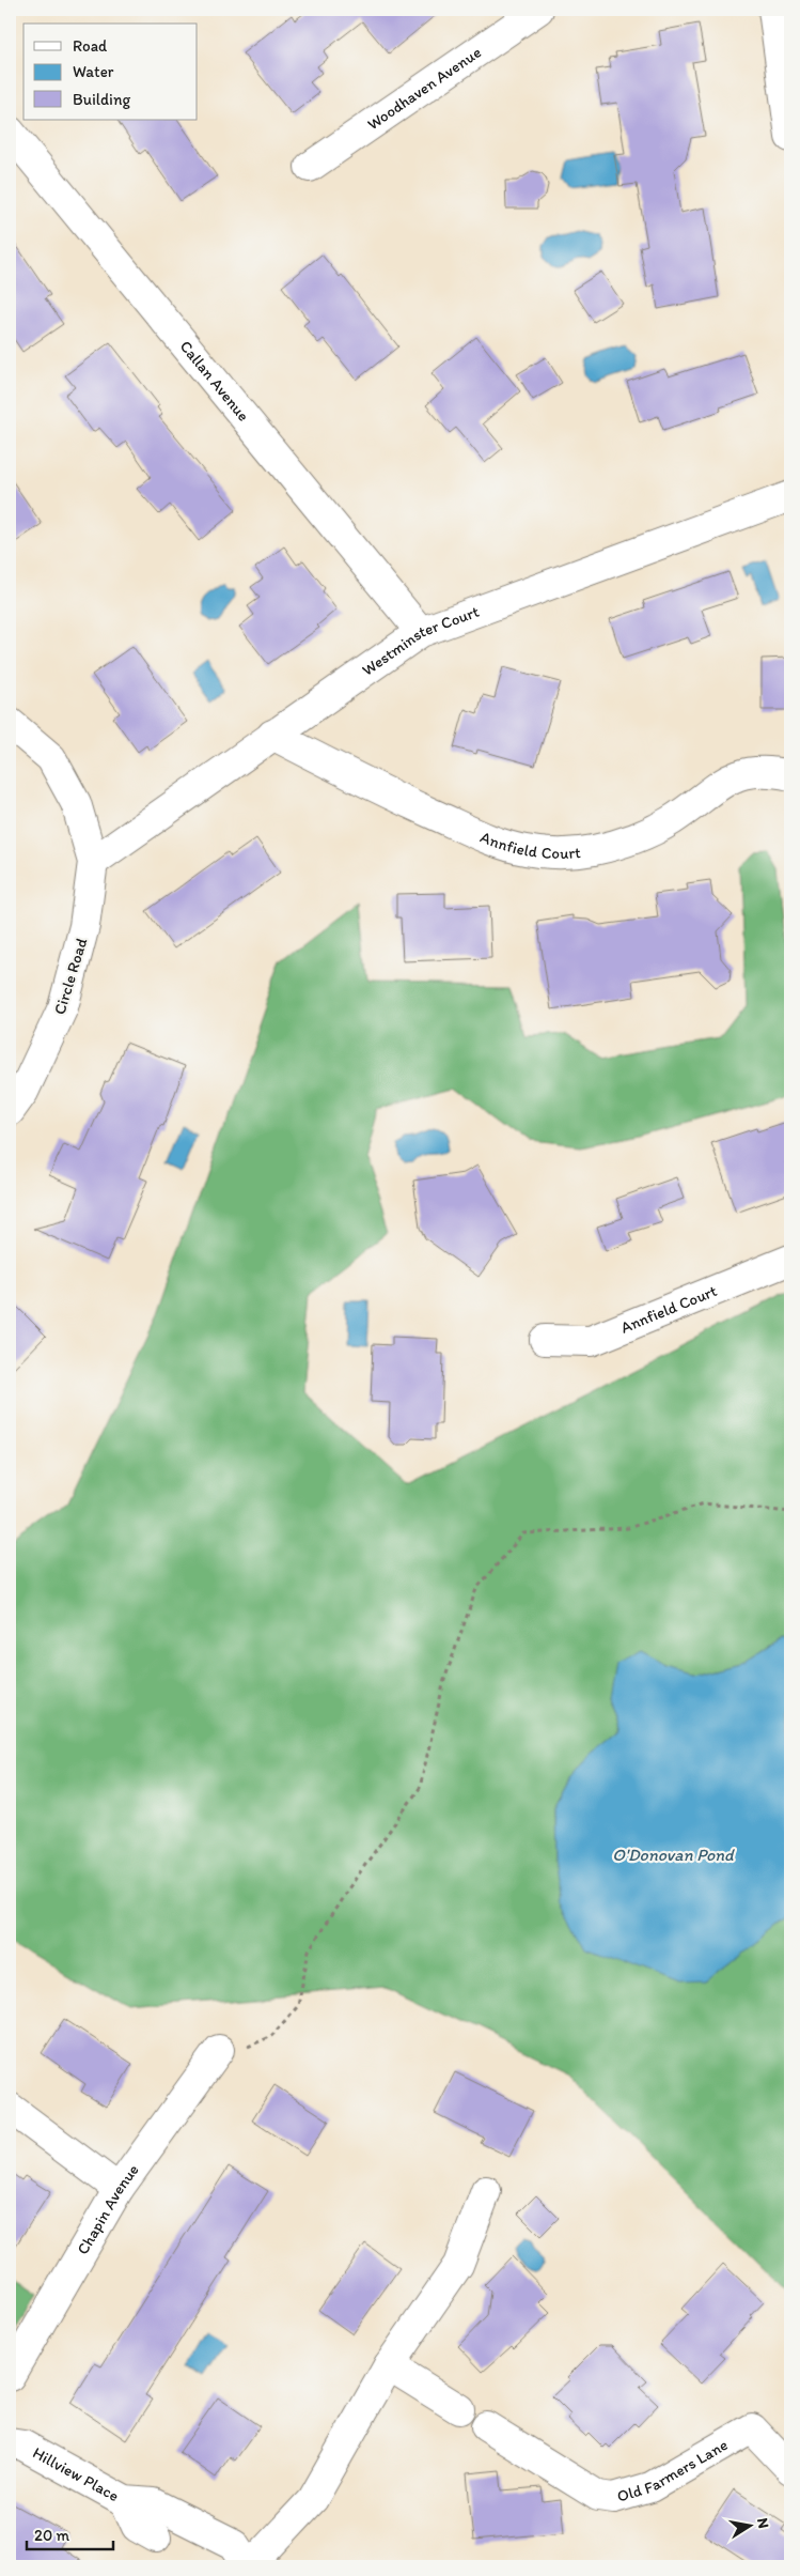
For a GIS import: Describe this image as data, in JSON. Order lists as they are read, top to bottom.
{
  "streets": {
    "street": [
      "Woodhaven Avenue",
      "Callan Avenue",
      "Westminster Court",
      "Annfield Court",
      "Circle Road",
      "Chapin Avenue",
      "Old Farmers Lane",
      "Hillview Place"
    ]
  },
  "crossings": [
    ["Callan Avenue", "Westminster Court"],
    ["Westminster Court", "Annfield Court"],
    ["Westminster Court", "Circle Road"]
  ],
  "water": ["O'Donovan Pond"],
  "legend": ["Road", "Water", "Building"],
  "scale_bar": "20 m",
  "north": "right"
}
